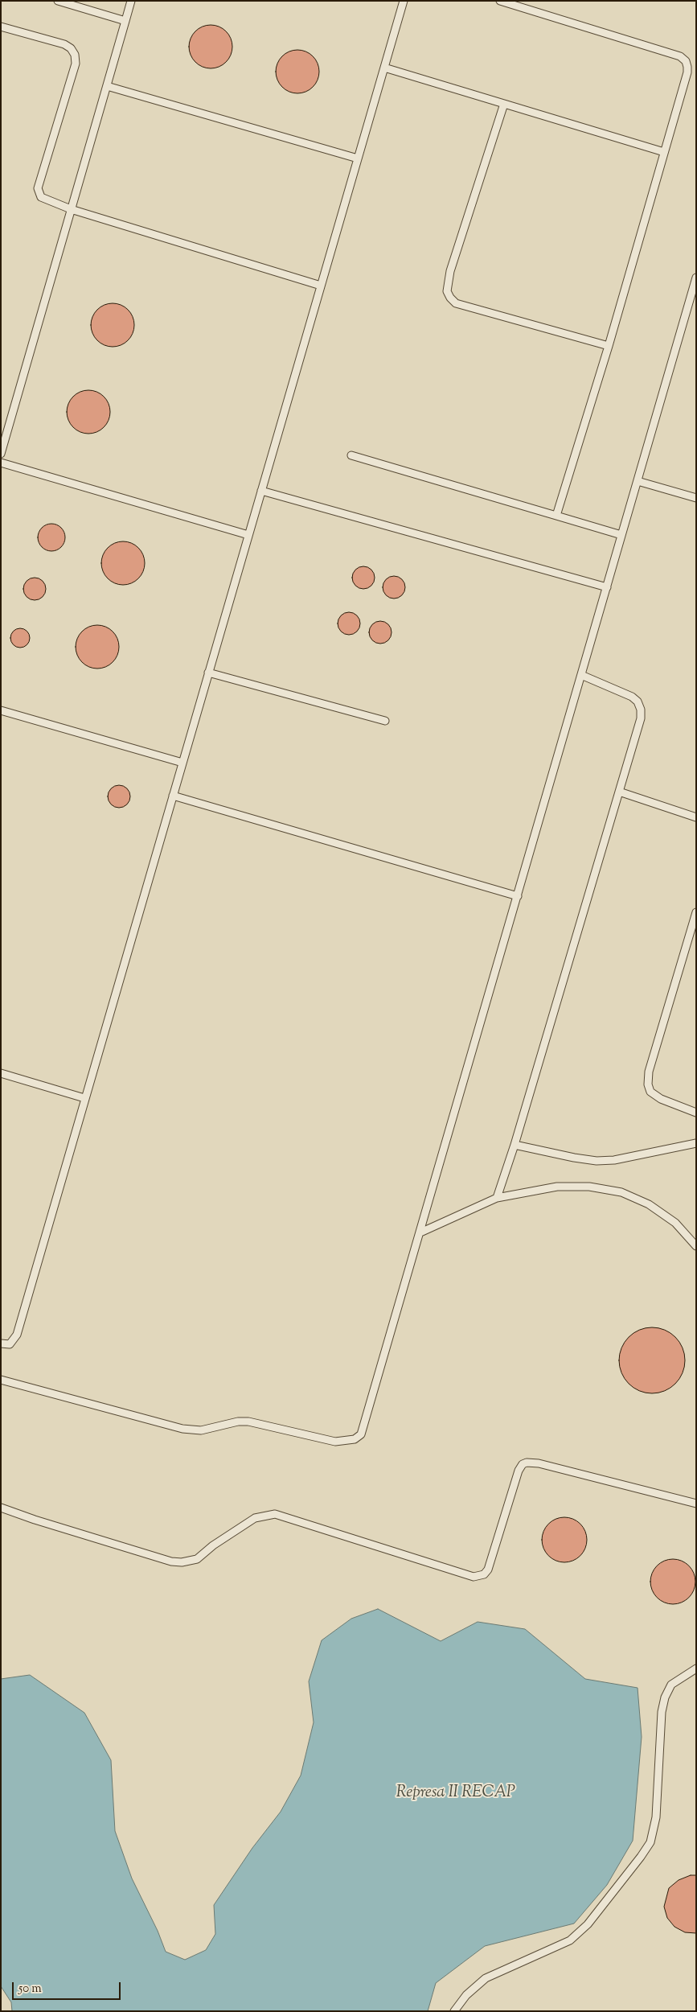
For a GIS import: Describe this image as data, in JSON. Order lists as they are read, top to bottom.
{
  "water": ["Represa II RECAP"],
  "scale_bar": "50 m"
}
